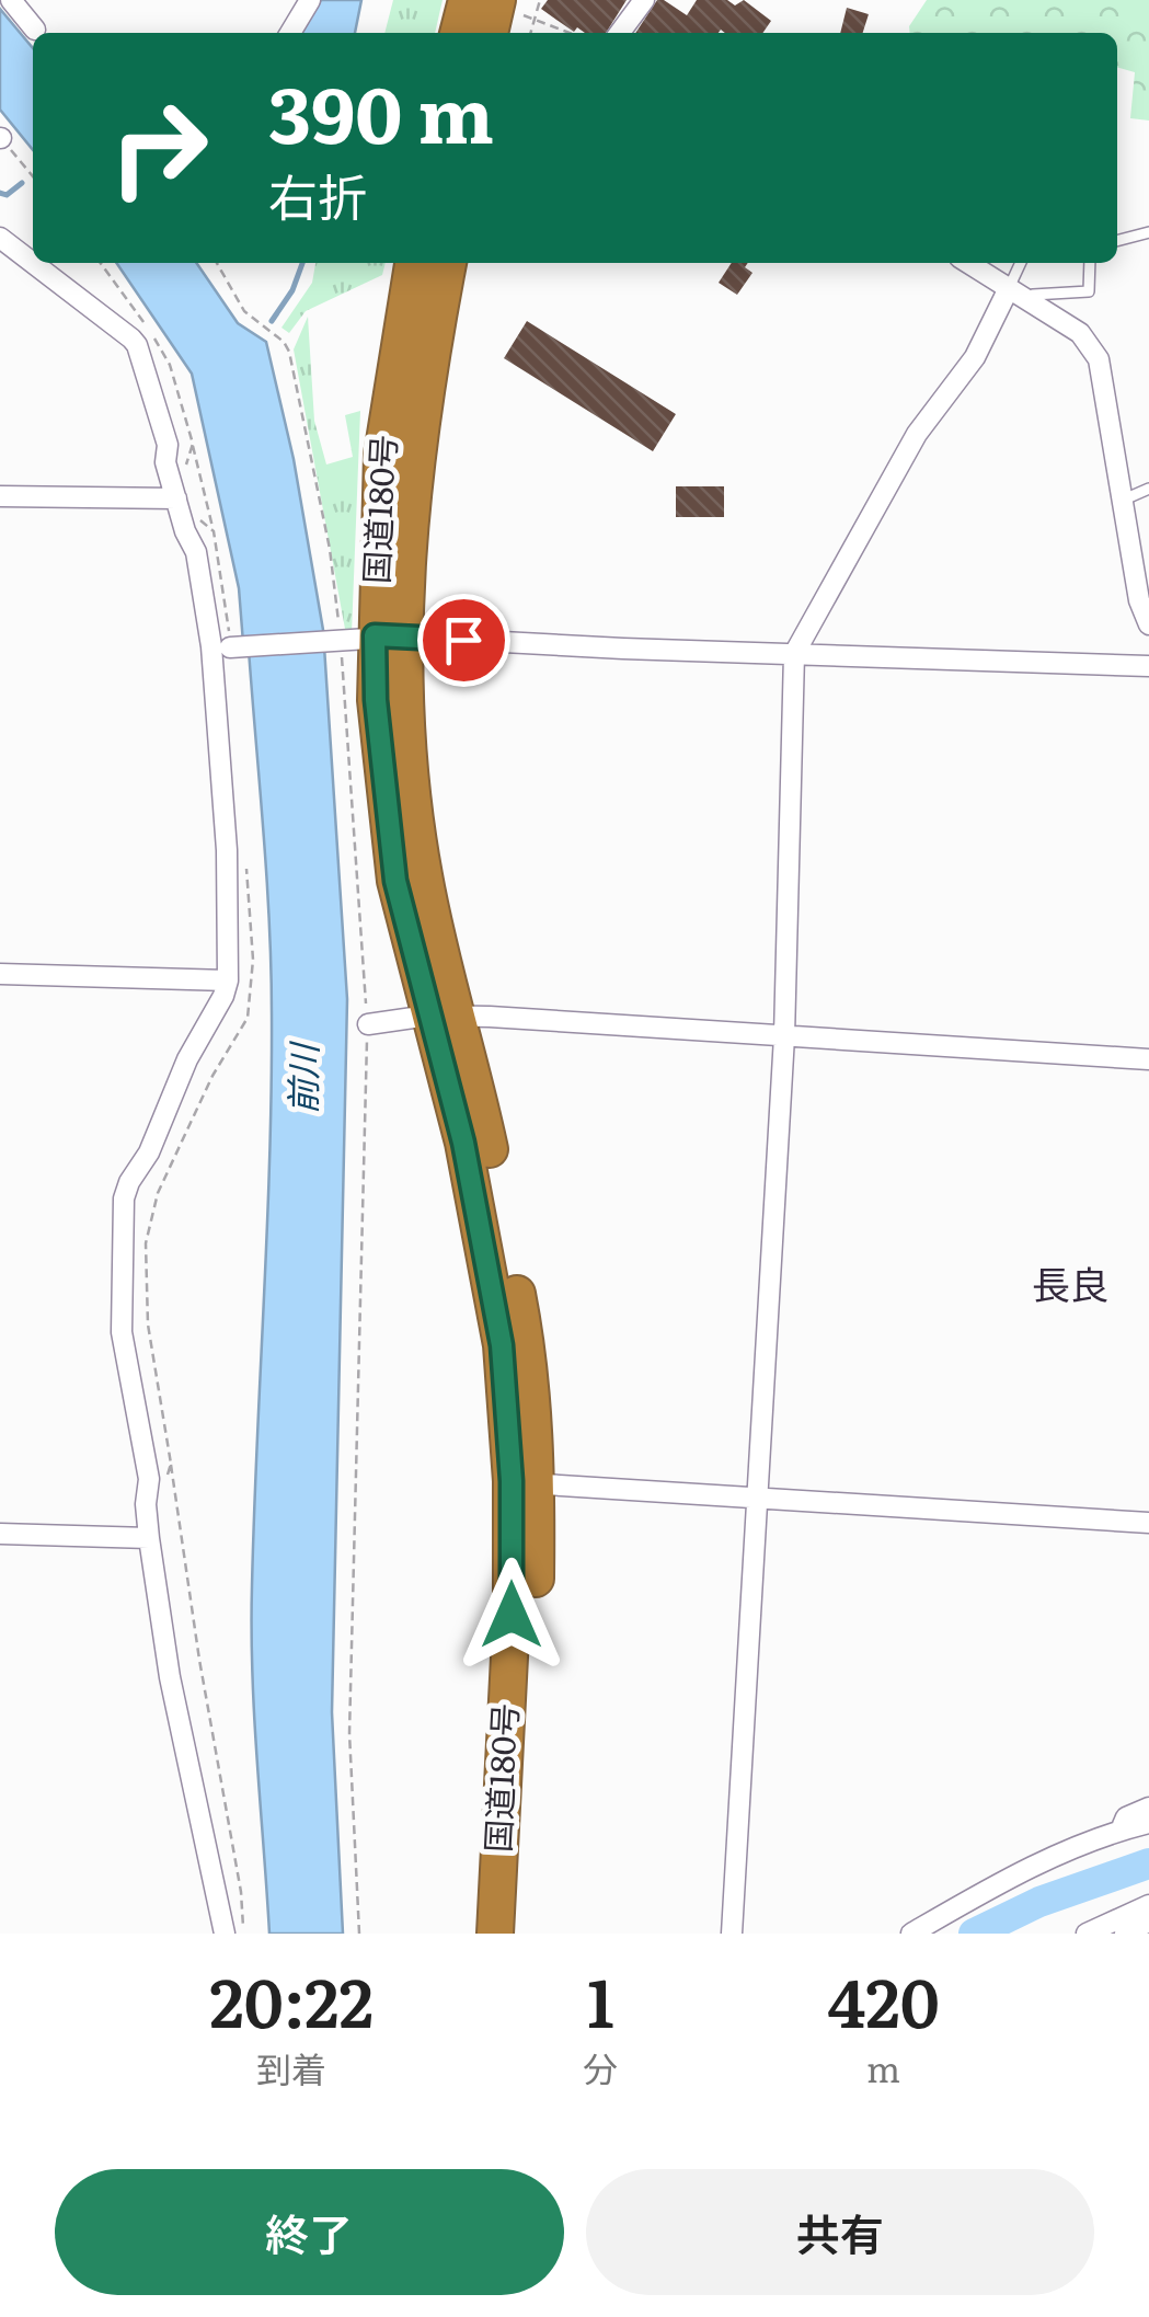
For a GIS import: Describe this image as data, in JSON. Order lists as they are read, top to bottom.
{
  "streets": {
    "highway": ["国道180号"]
  },
  "districts": ["長良"],
  "water": ["前川"],
  "page": {
    "turn": ["390 m", "右折"],
    "eta": [
      "20:22",
      "到着",
      "1",
      "分",
      "420",
      "m"
    ],
    "buttons": ["終了", "共有"]
  }
}
